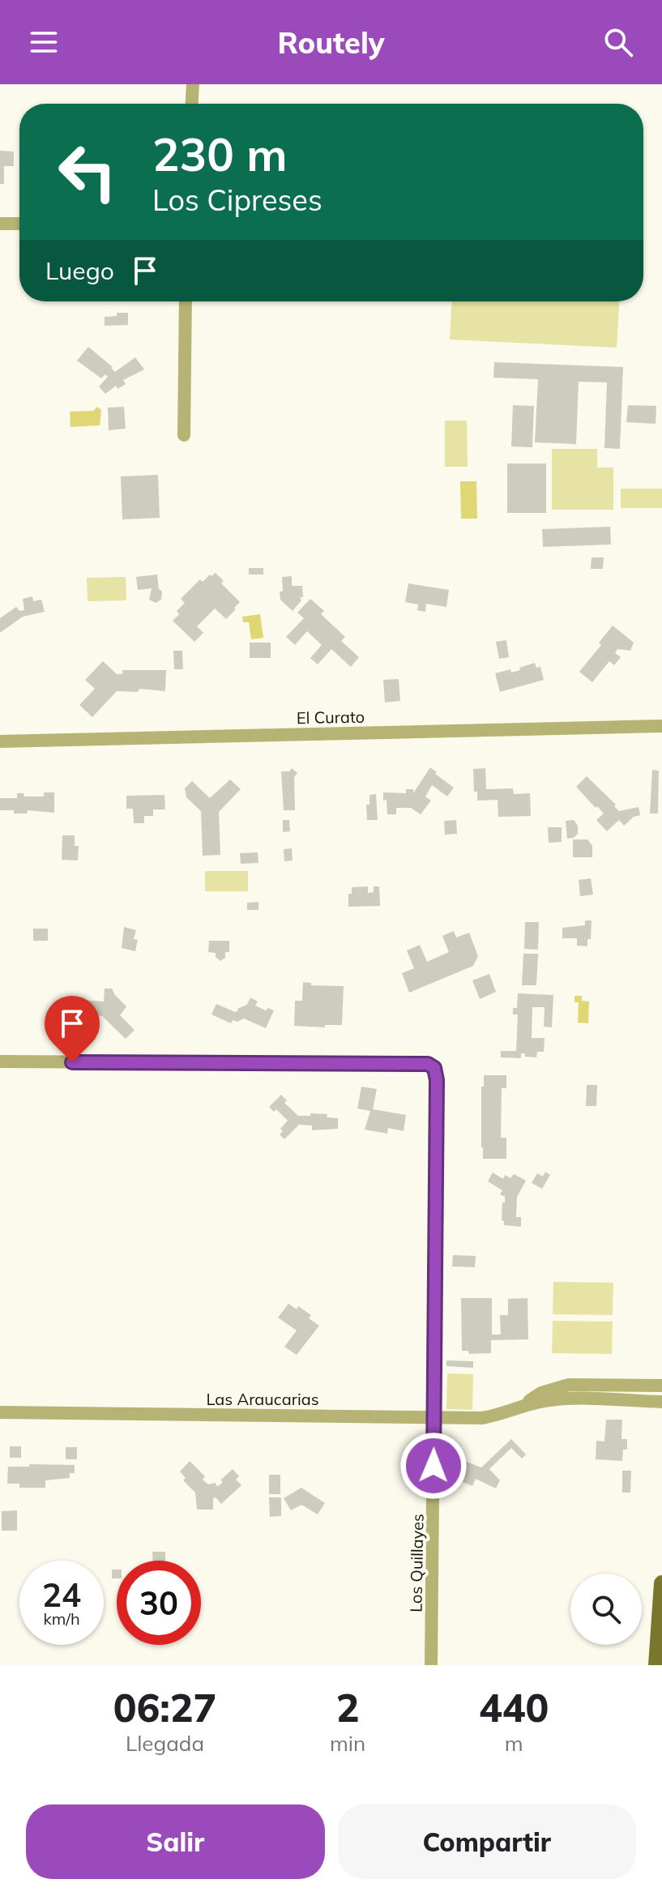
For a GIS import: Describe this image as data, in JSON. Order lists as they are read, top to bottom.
{
  "streets": {
    "street": ["El Curato", "Las Araucarias", "Los Quillayes"]
  },
  "crossings": [
    ["Las Araucarias", "Los Quillayes"]
  ],
  "page": {
    "header": "Routely",
    "turn": ["230 m", "Los Cipreses"],
    "then": "Luego",
    "speed": "24 km/h",
    "limit": "30",
    "eta": [
      "06:27",
      "Llegada",
      "2",
      "min",
      "440",
      "m"
    ],
    "buttons": ["Salir", "Compartir"]
  }
}
